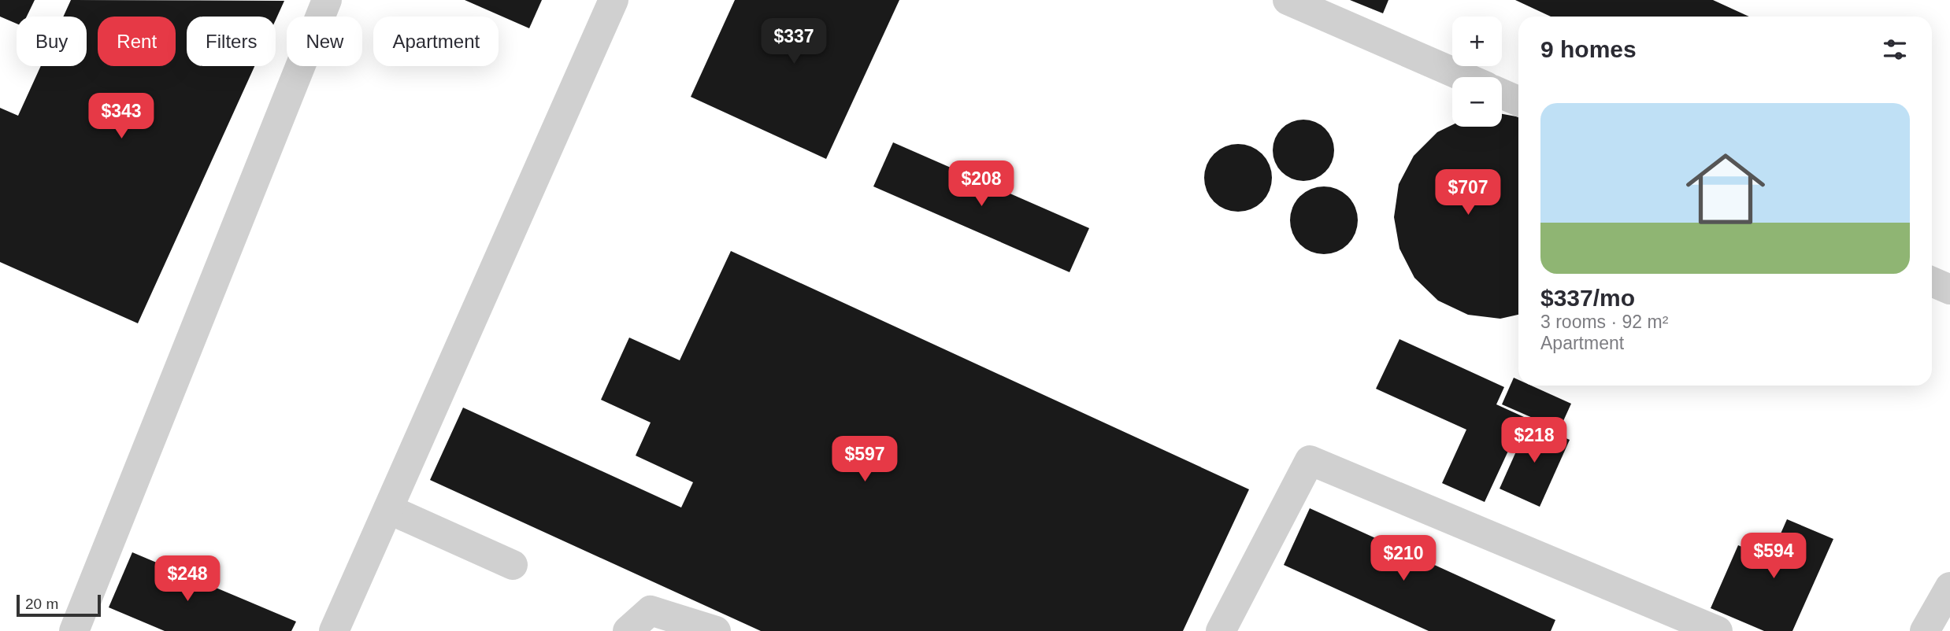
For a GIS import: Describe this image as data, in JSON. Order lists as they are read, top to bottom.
{
  "scale_bar": "20 m",
  "page": {
    "map_buttons": ["+", "−"],
    "chip": [
      "Buy",
      "Rent",
      "Filters",
      "New",
      "Apartment"
    ],
    "heading": "9 homes",
    "price": [
      "$337",
      "$343",
      "$208",
      "$707",
      "$218",
      "$597",
      "$594",
      "$210",
      "$248"
    ],
    "list": [
      {
        "name": "$337/mo",
        "note": "3 rooms · 92 m² · Apartment"
      }
    ],
    "scale": "20 m"
  }
}
